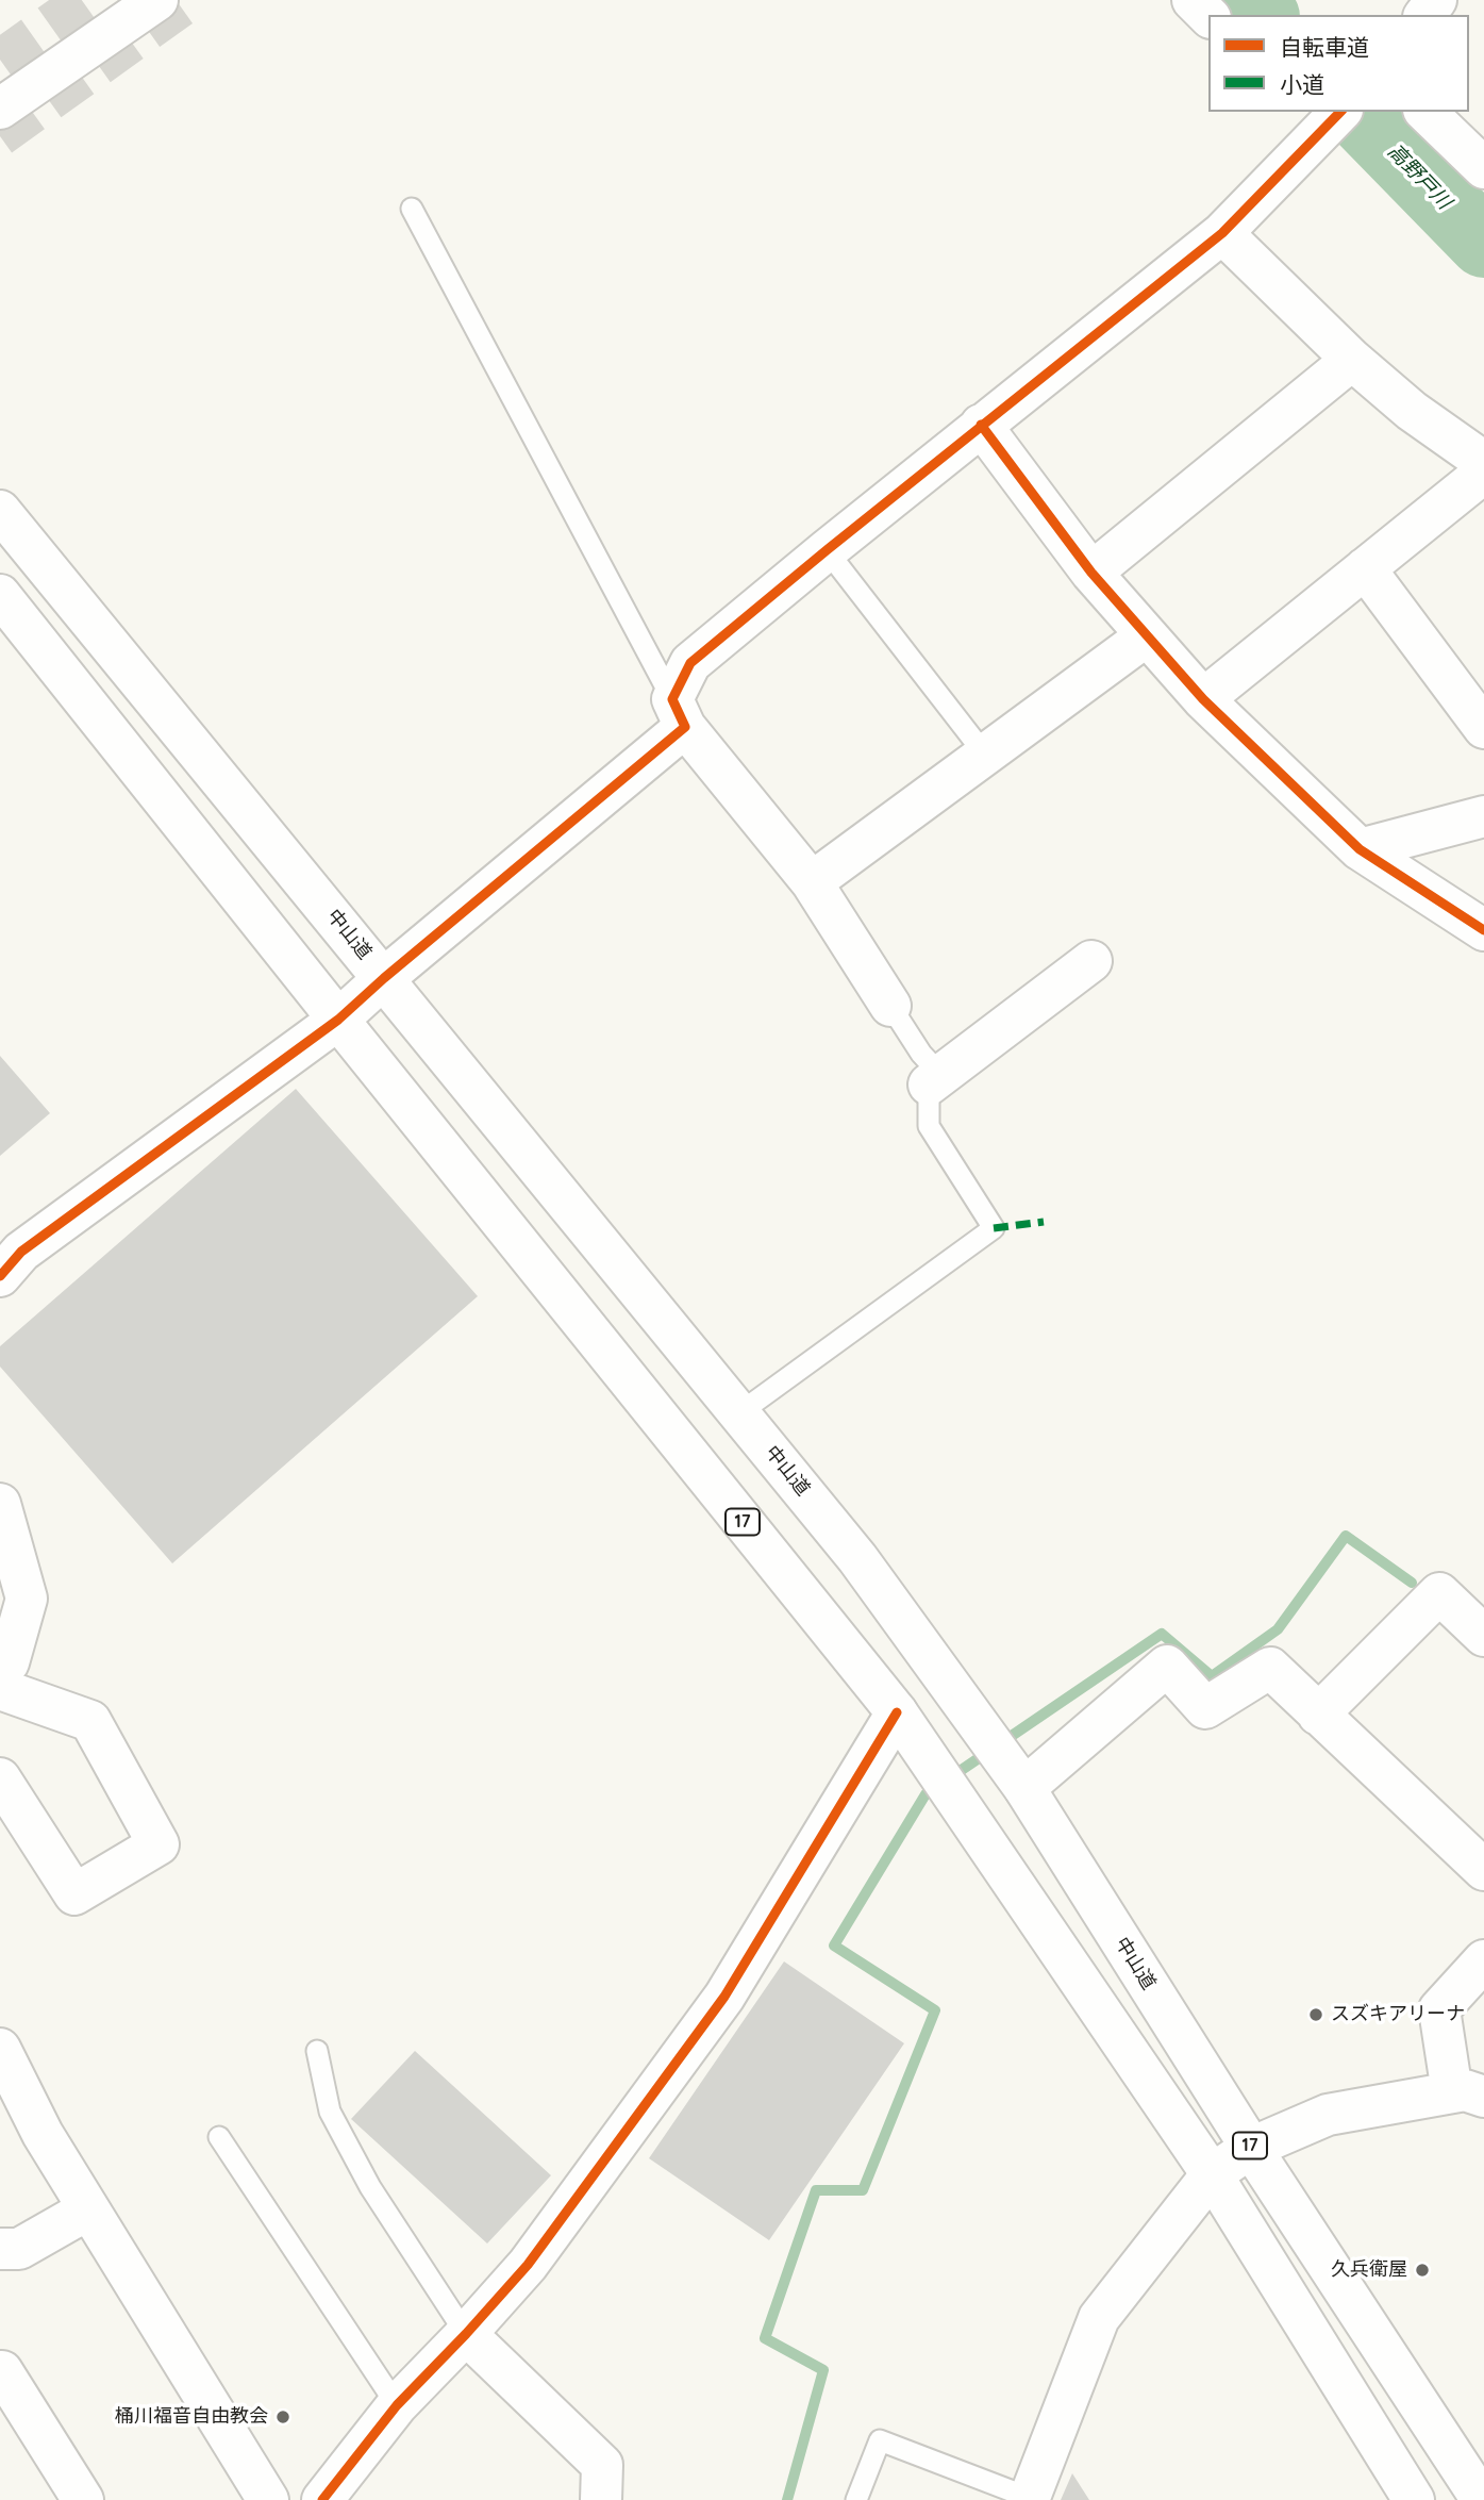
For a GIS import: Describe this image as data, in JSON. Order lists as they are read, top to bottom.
{
  "streets": {
    "main road": ["中山道", "17"]
  },
  "water": ["高野戸川"],
  "places": ["スズキアリーナ", "久兵衛屋", "桶川福音自由教会"],
  "legend": ["自転車道", "小道"]
}
